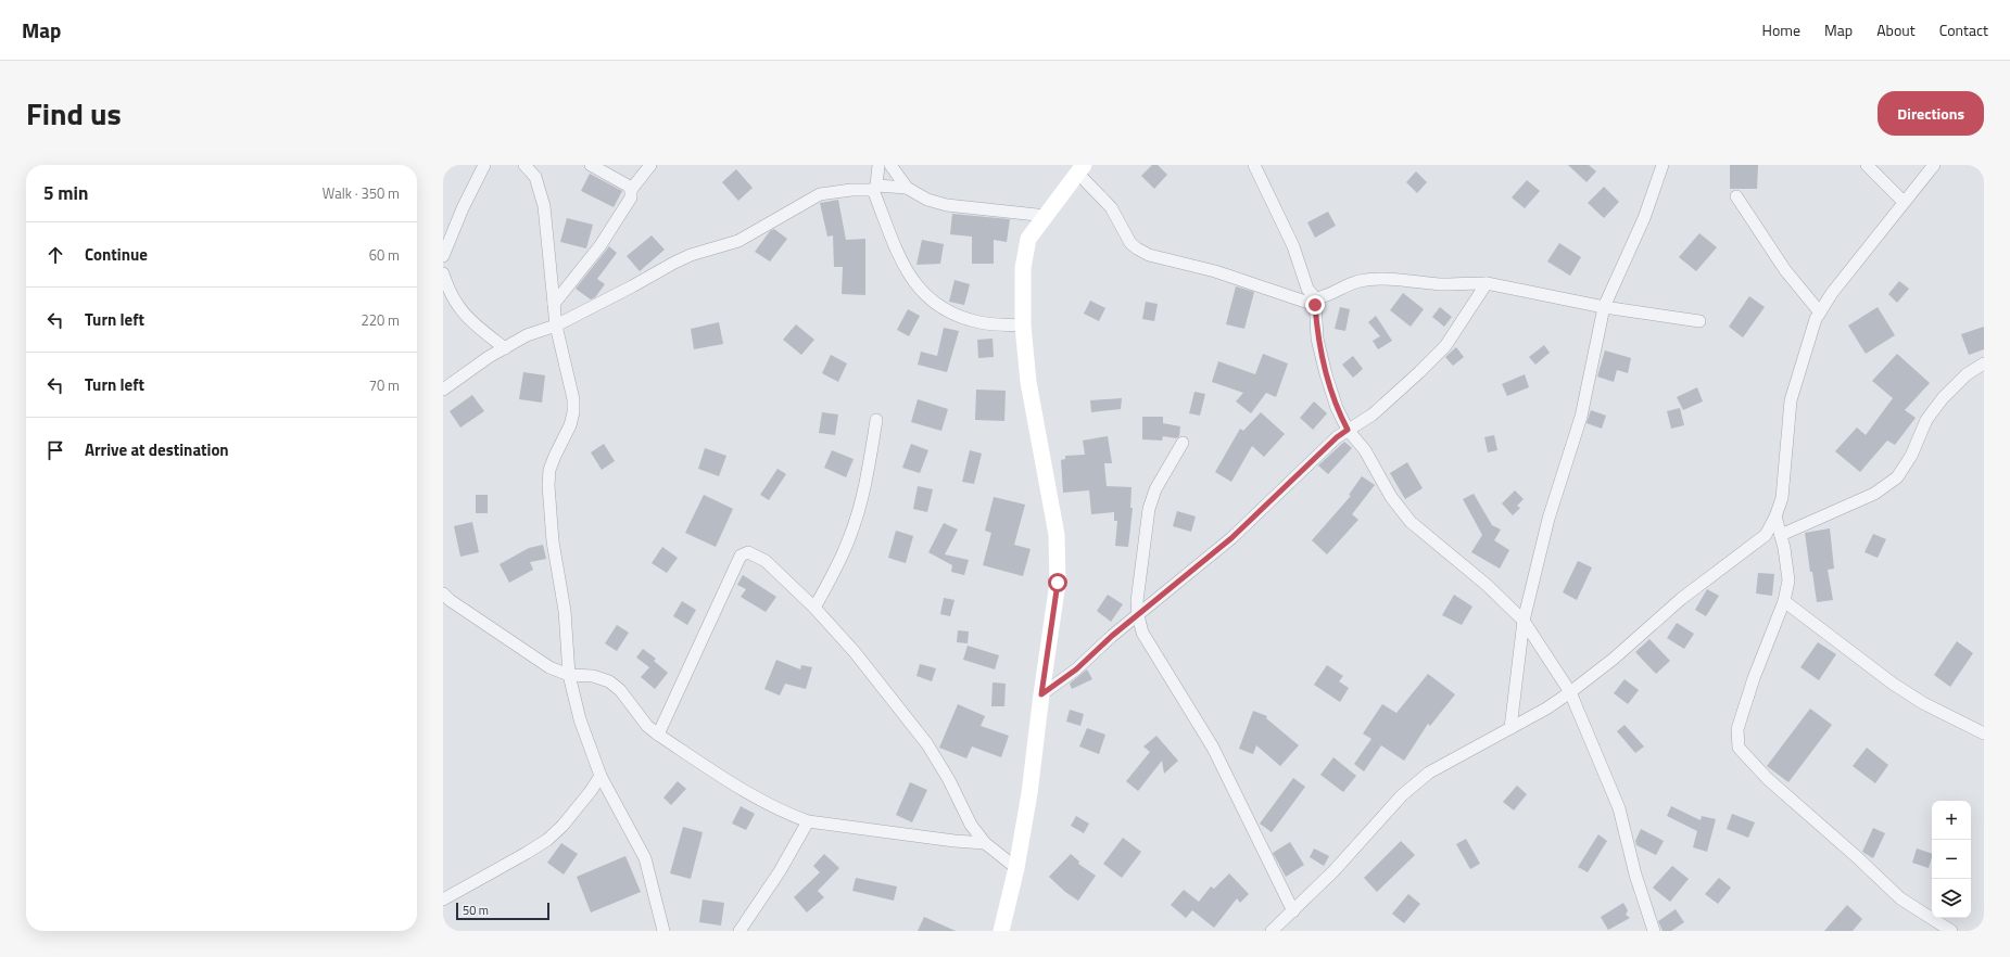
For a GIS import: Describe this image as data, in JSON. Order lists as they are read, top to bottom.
{
  "scale_bar": "50 m",
  "page": {
    "header": "Map",
    "nav": [
      "Home",
      "Map",
      "About",
      "Contact"
    ],
    "title": "Find us",
    "buttons": "Directions",
    "heading": ["5 min", "Walk · 350 m"],
    "list": [
      ["Continue", "60 m"],
      ["Turn left", "220 m"],
      ["Turn left", "70 m"],
      "Arrive at destination"
    ],
    "map_buttons": ["+", "−"],
    "scale": "50 m"
  }
}
